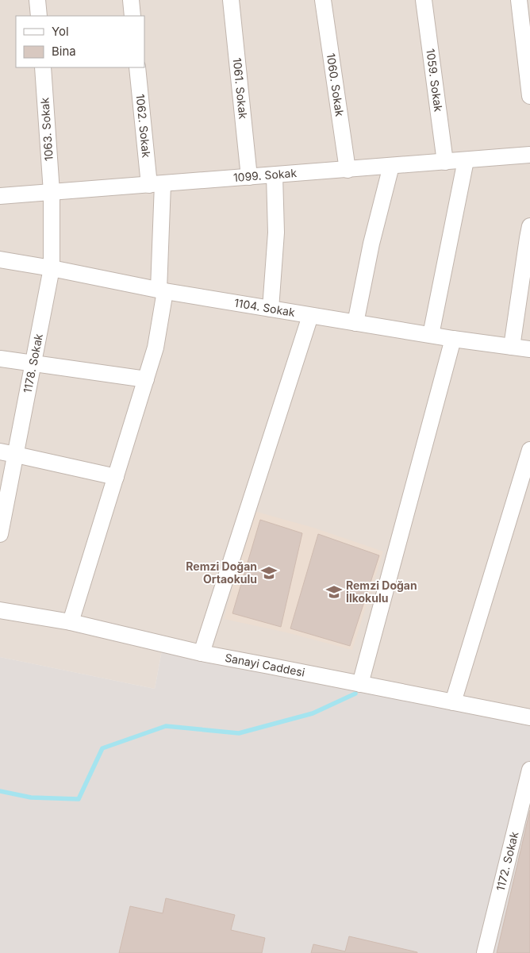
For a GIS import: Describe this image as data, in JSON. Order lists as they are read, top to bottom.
{
  "streets": {
    "street": [
      "1059. Sokak",
      "1060. Sokak",
      "1061. Sokak",
      "1062. Sokak",
      "1063. Sokak",
      "1099. Sokak",
      "1104. Sokak",
      "1178. Sokak",
      "Sanayi Caddesi",
      "1172. Sokak"
    ]
  },
  "crossings": [
    ["1059. Sokak", "1099. Sokak"],
    ["1060. Sokak", "1099. Sokak"],
    ["1061. Sokak", "1099. Sokak"],
    ["1062. Sokak", "1099. Sokak"],
    ["1062. Sokak", "1104. Sokak"],
    ["1062. Sokak", "Sanayi Caddesi"],
    ["1063. Sokak", "1099. Sokak"],
    ["1063. Sokak", "1178. Sokak"],
    ["1099. Sokak", "1178. Sokak"],
    ["1104. Sokak", "1178. Sokak"]
  ],
  "places": {
    "school or university": ["Remzi Doğan Ortaokulu", "Remzi Doğan İlkokulu"]
  },
  "legend": ["Yol", "Bina"]
}
